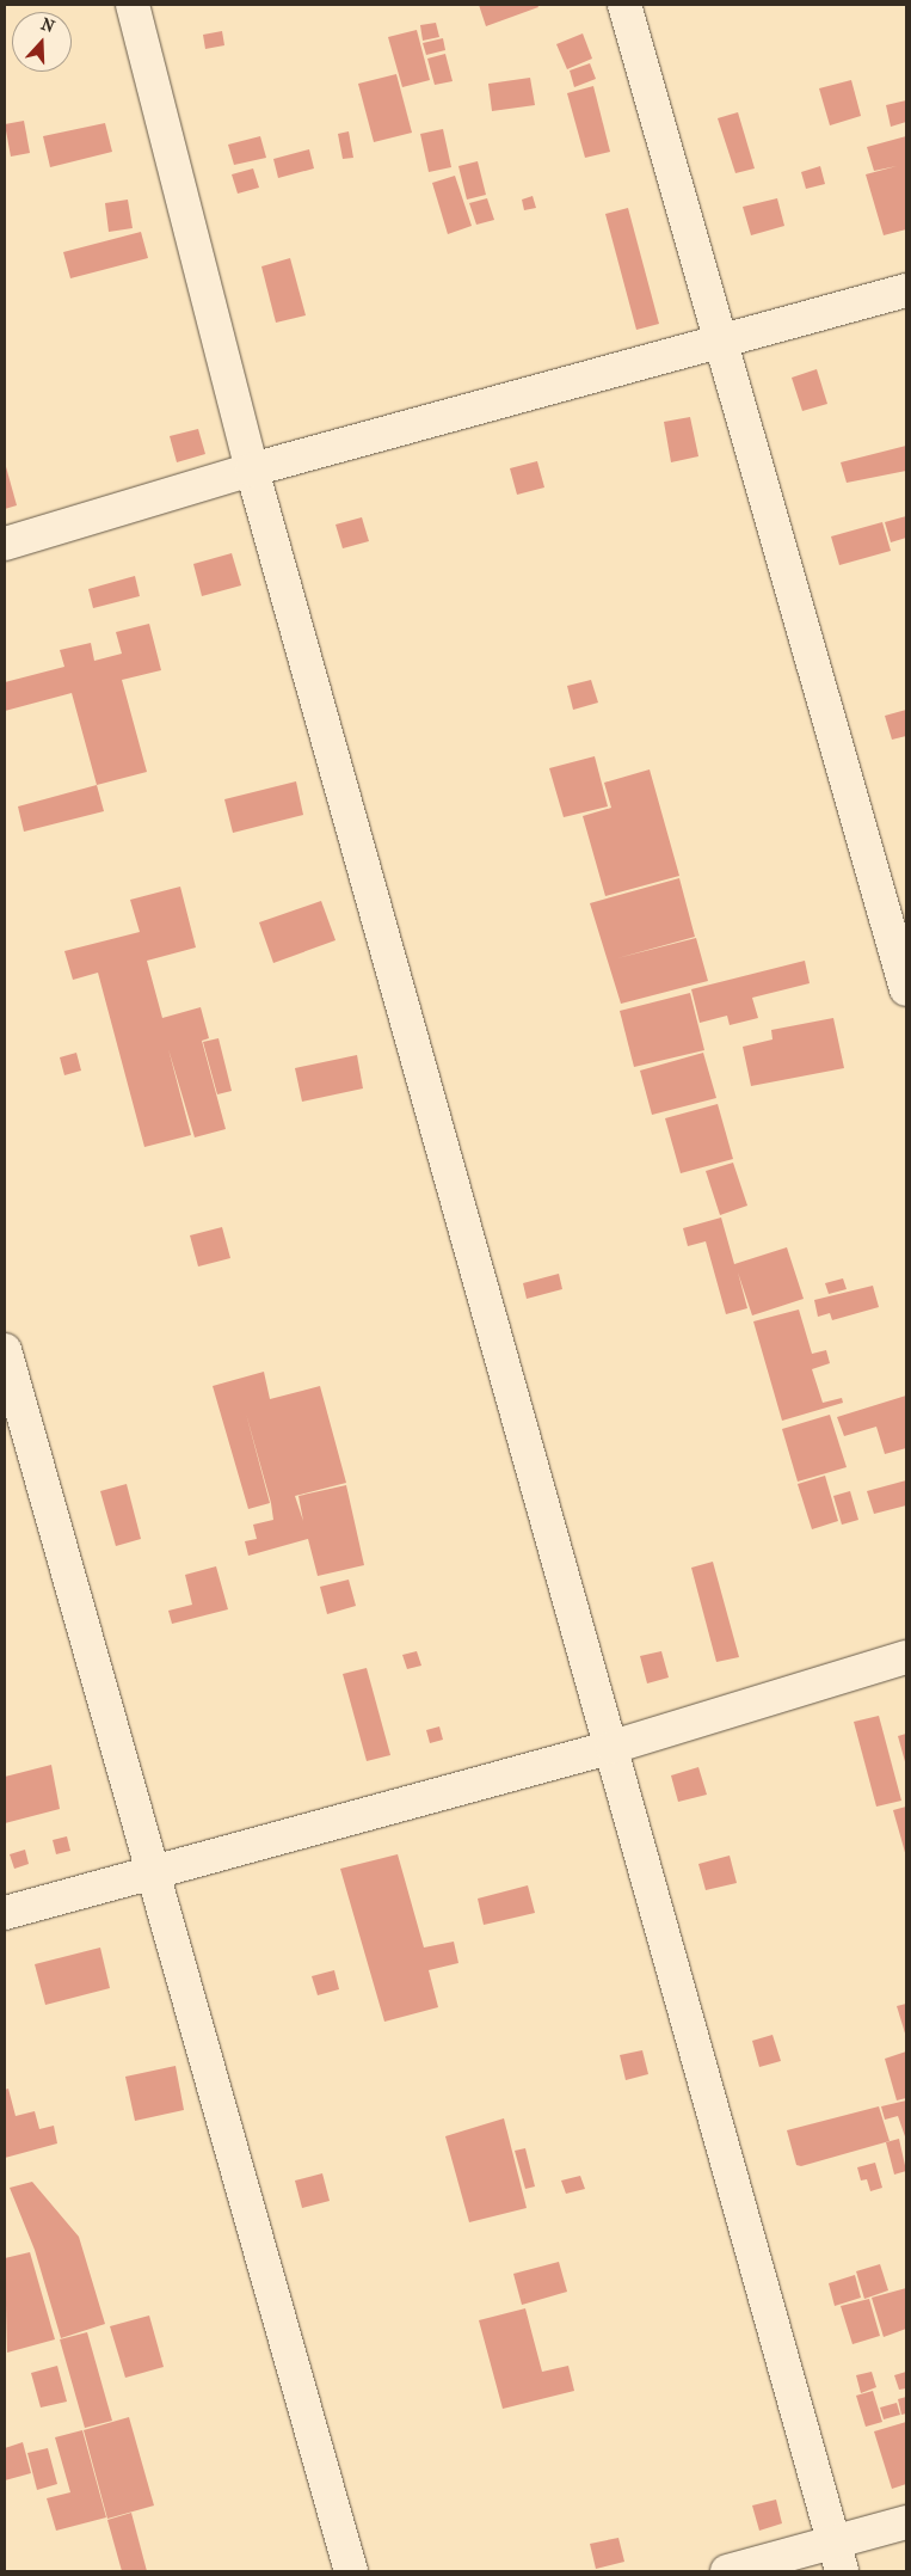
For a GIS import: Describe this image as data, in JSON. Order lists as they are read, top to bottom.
{
  "north": "top"
}
